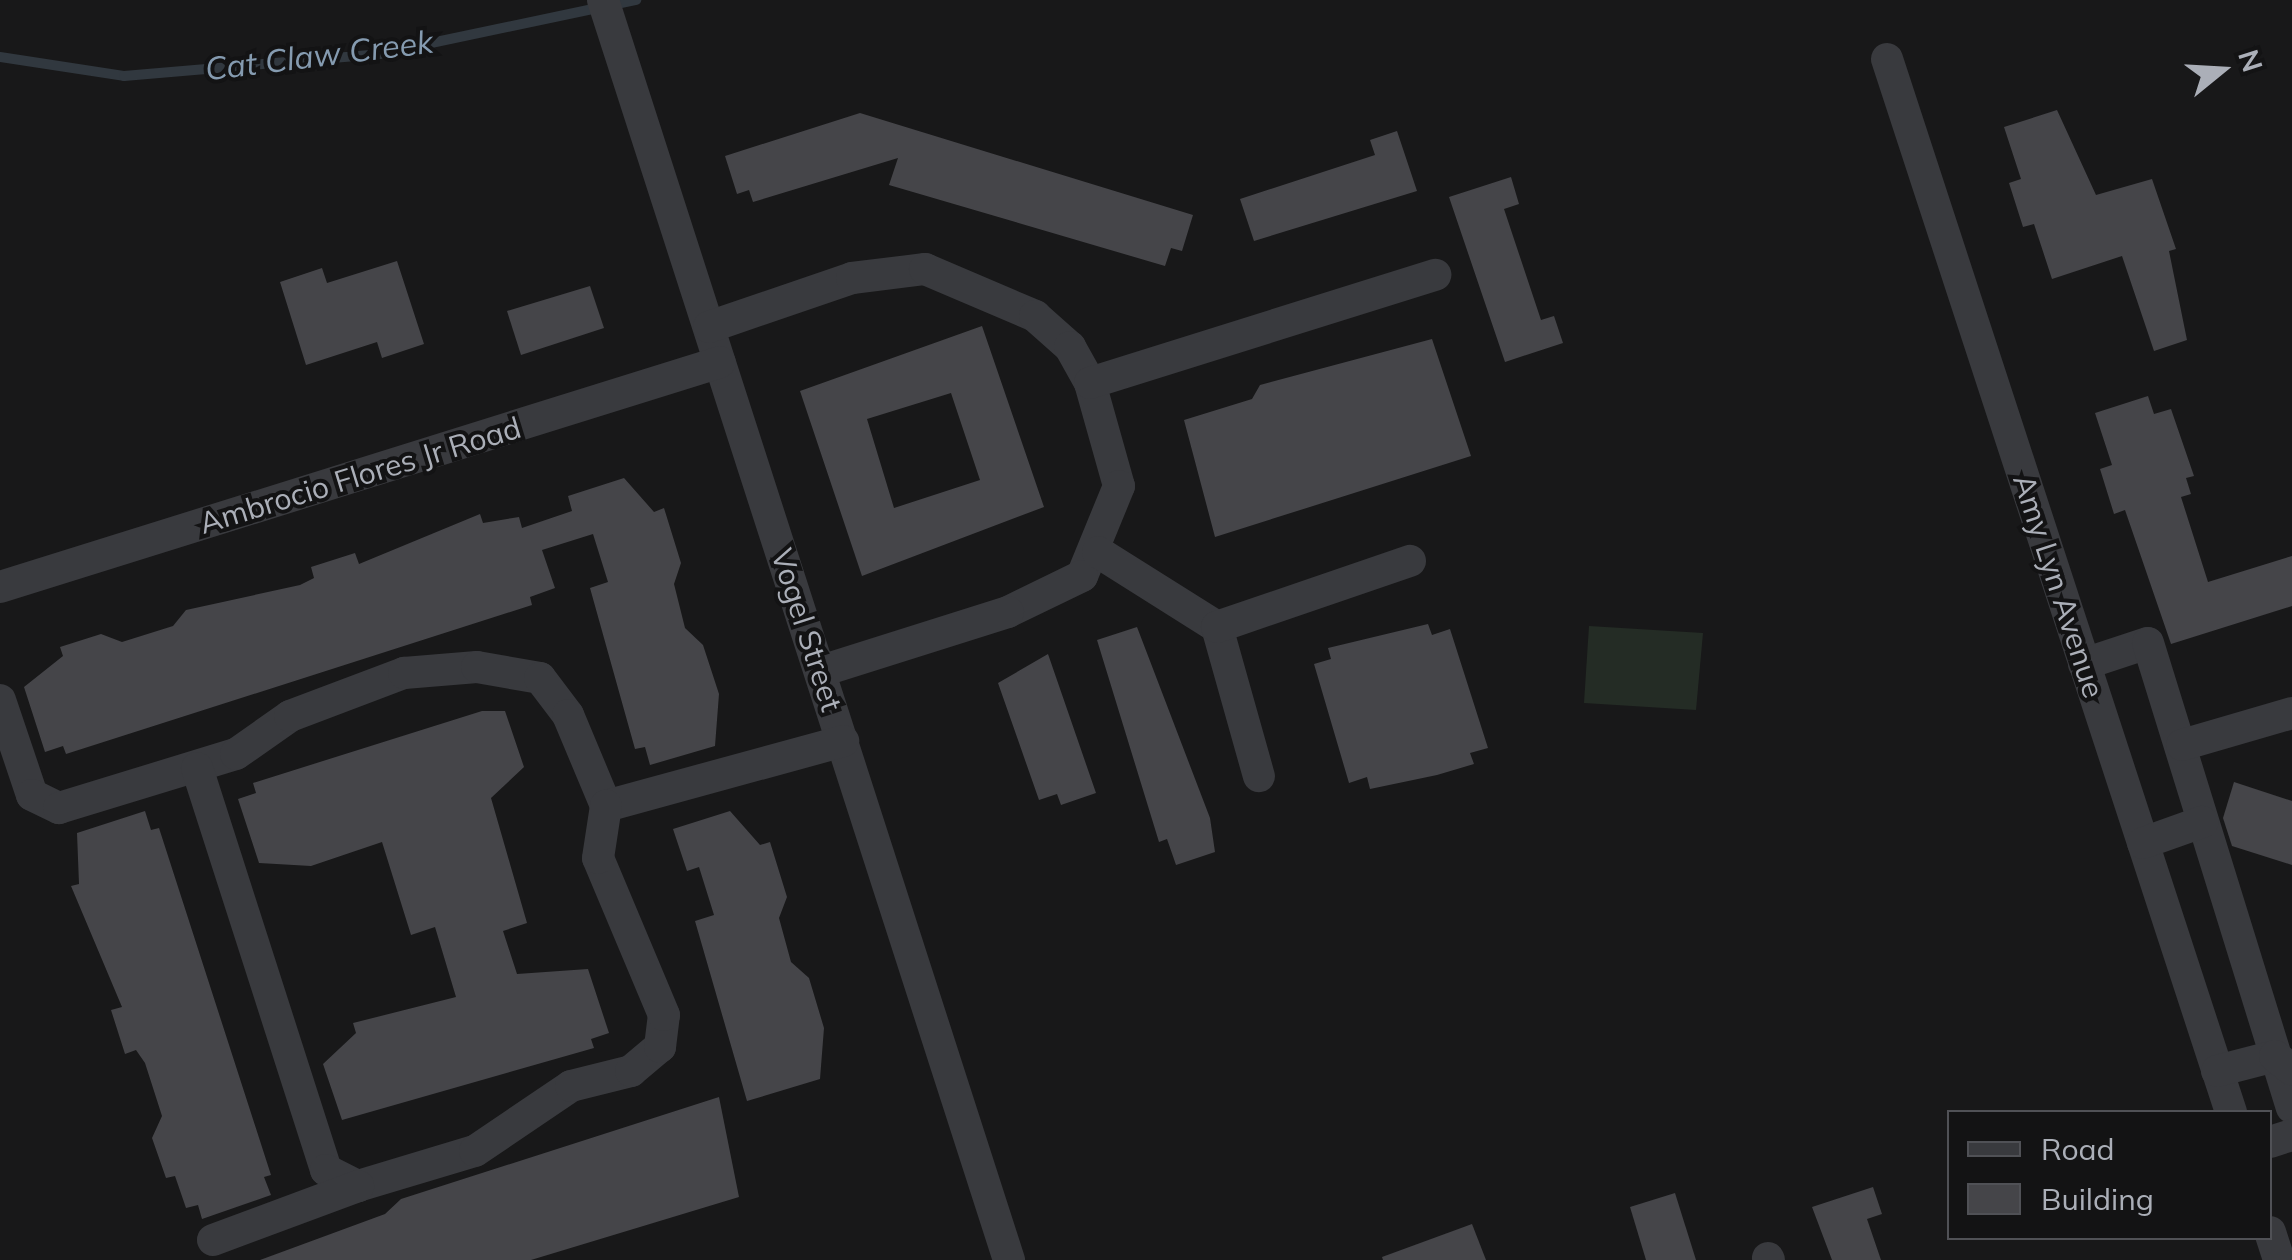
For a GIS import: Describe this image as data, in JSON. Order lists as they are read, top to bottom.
{
  "streets": {
    "street": ["Ambrocio Flores Jr Road", "Amy Lyn Avenue", "Vogel Street"]
  },
  "crossings": [
    ["Ambrocio Flores Jr Road", "Vogel Street"]
  ],
  "water": ["Cat Claw Creek"],
  "legend": ["Road", "Building"],
  "north": "right"
}
